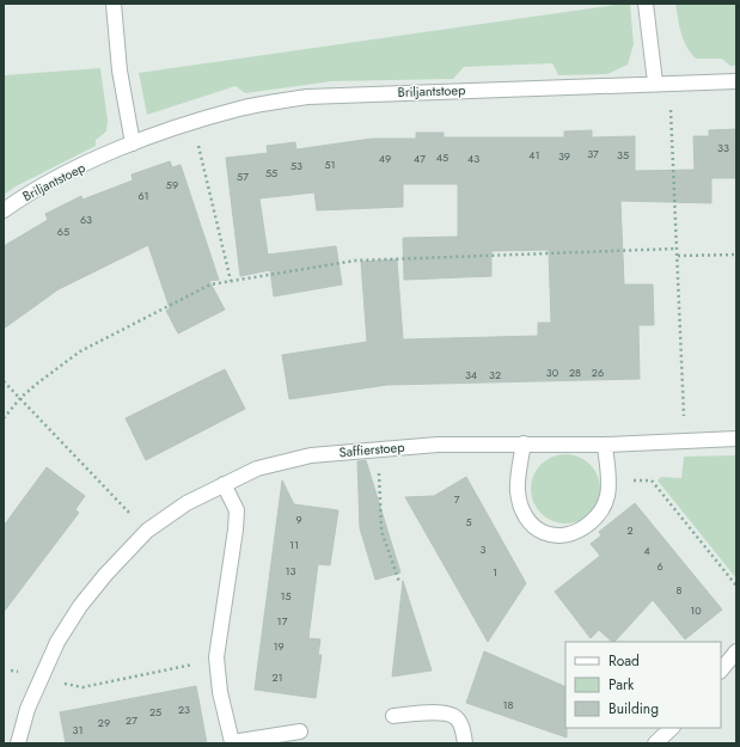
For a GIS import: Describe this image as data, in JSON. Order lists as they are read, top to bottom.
{
  "streets": {
    "street": ["Briljantstoep", "Saffierstoep"]
  },
  "house_numbers": [
    "33",
    "37",
    "41",
    "35",
    "39",
    "45",
    "49",
    "47",
    "43",
    "51",
    "53",
    "55",
    "57",
    "59",
    "61",
    "63",
    "65",
    "30",
    "28",
    "26",
    "34",
    "32",
    "7",
    "9",
    "5",
    "2",
    "11",
    "3",
    "4",
    "6",
    "13",
    "1",
    "8",
    "15",
    "10",
    "17",
    "19",
    "21",
    "18",
    "23",
    "25",
    "27",
    "29",
    "31"
  ],
  "legend": ["Road", "Park", "Building"]
}
